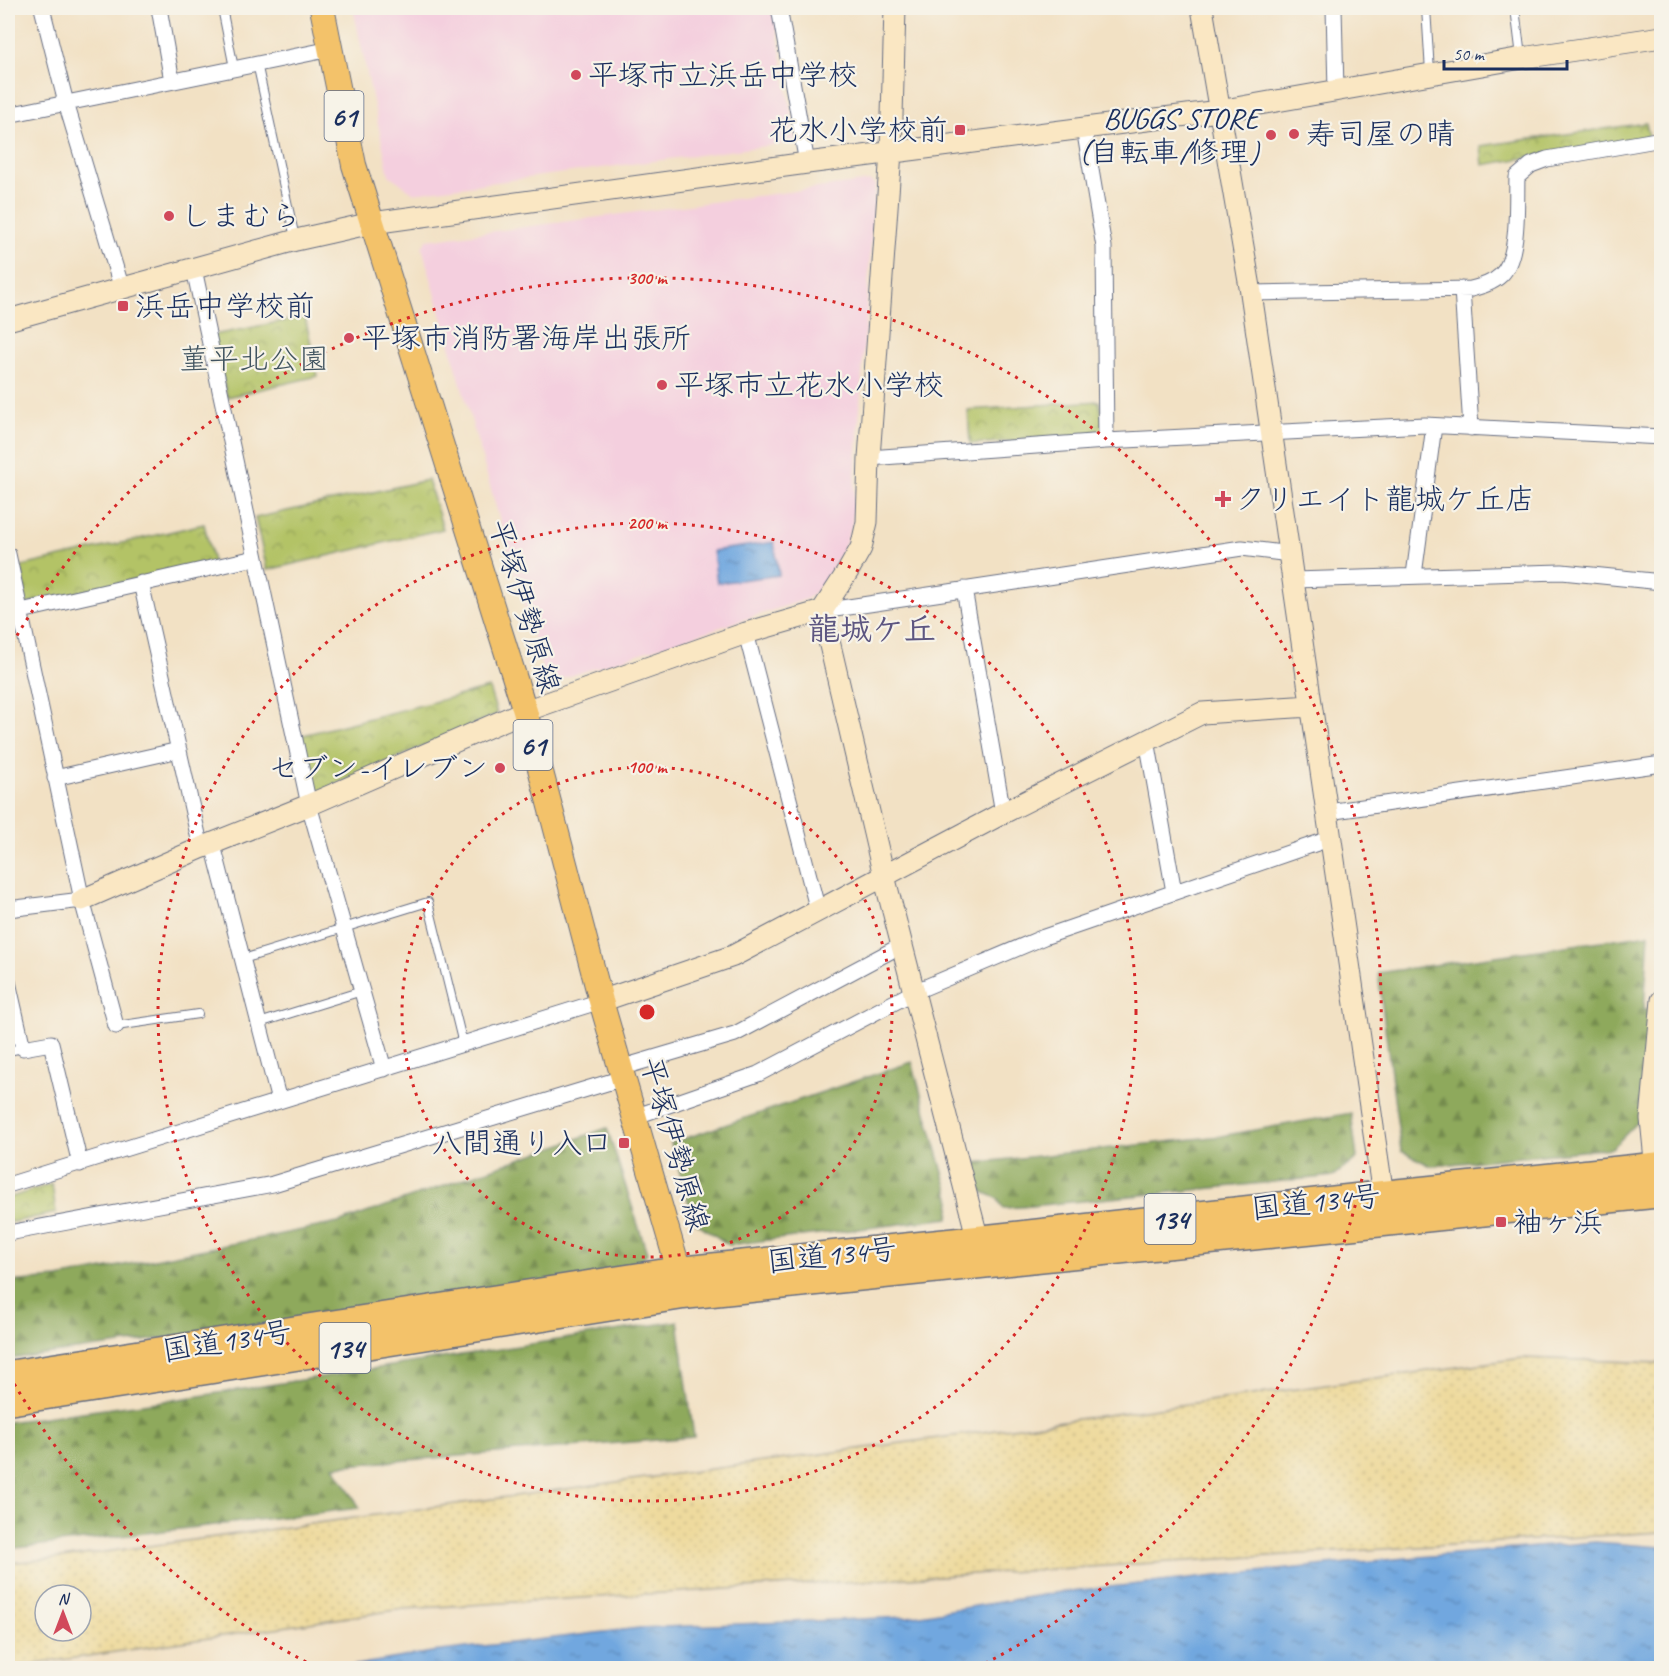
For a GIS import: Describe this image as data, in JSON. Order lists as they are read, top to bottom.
{
  "streets": {
    "highway": ["国道134号", "134"],
    "main road": ["61", "平塚伊勢原線"]
  },
  "crossings": [
    ["平塚伊勢原線", "国道134号"]
  ],
  "districts": ["龍城ケ丘"],
  "parks": ["菫平北公園"],
  "places": {
    "other": [
      "平塚市立浜岳中学校",
      "寿司屋の晴",
      "BUGGS STORE (自転車/修理)",
      "しまむら",
      "平塚市消防署海岸出張所",
      "平塚市立花水小学校",
      "セブン-イレブン"
    ],
    "transit": [
      "花水小学校前",
      "浜岳中学校前",
      "八間通り入口",
      "袖ヶ浜"
    ],
    "health": ["クリエイト龍城ケ丘店"]
  },
  "scale_bar": "50 m",
  "north": "top",
  "rings": ["300 m", "200 m", "100 m"]
}
